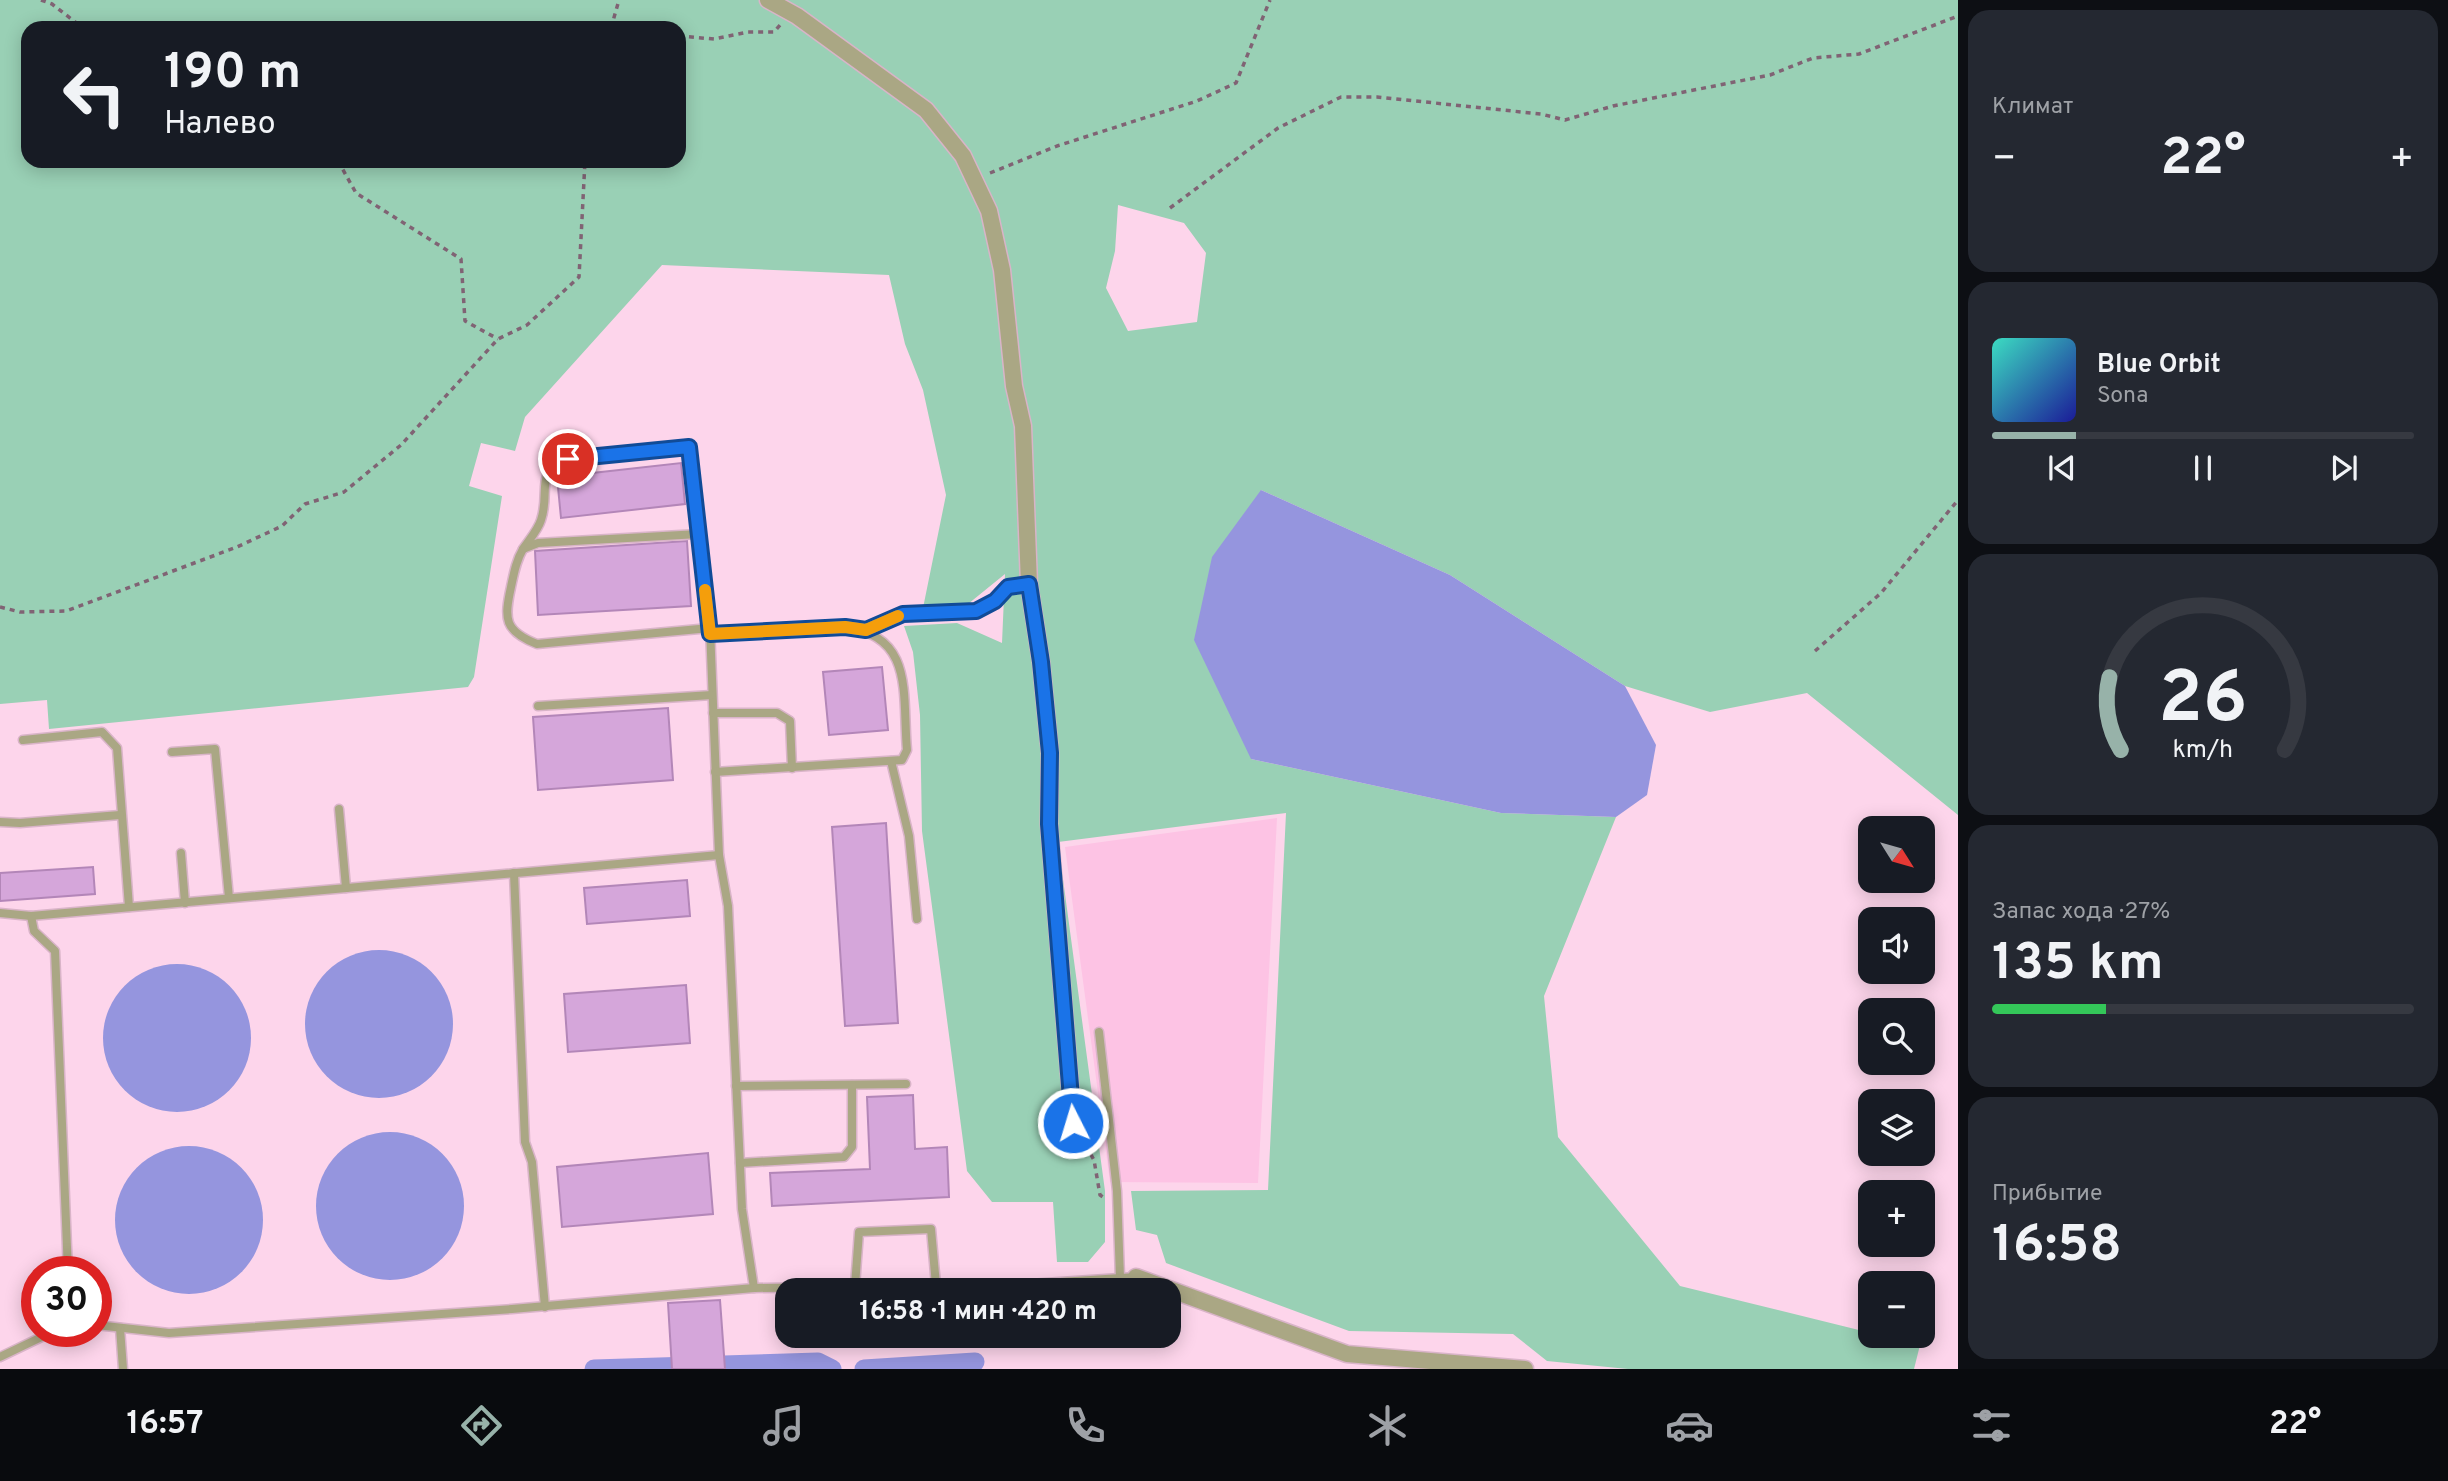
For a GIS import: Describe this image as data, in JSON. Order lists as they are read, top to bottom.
{
  "north": "bottom right",
  "page": {
    "tile": [
      "Климат",
      ["Запас хода · 27%", "135 km"],
      ["Прибытие", "16:58"]
    ],
    "turn": ["190 m", "Налево"],
    "heat": ["−", "22°", "+"],
    "song": ["Blue Orbit", "Sona"],
    "map_buttons": ["+", "−"],
    "limit": "30",
    "trip": "16:58 · 1 мин · 420 m",
    "tabs": ["16:57", "22°"],
    "gauge": ["26", "km/h"]
  }
}
